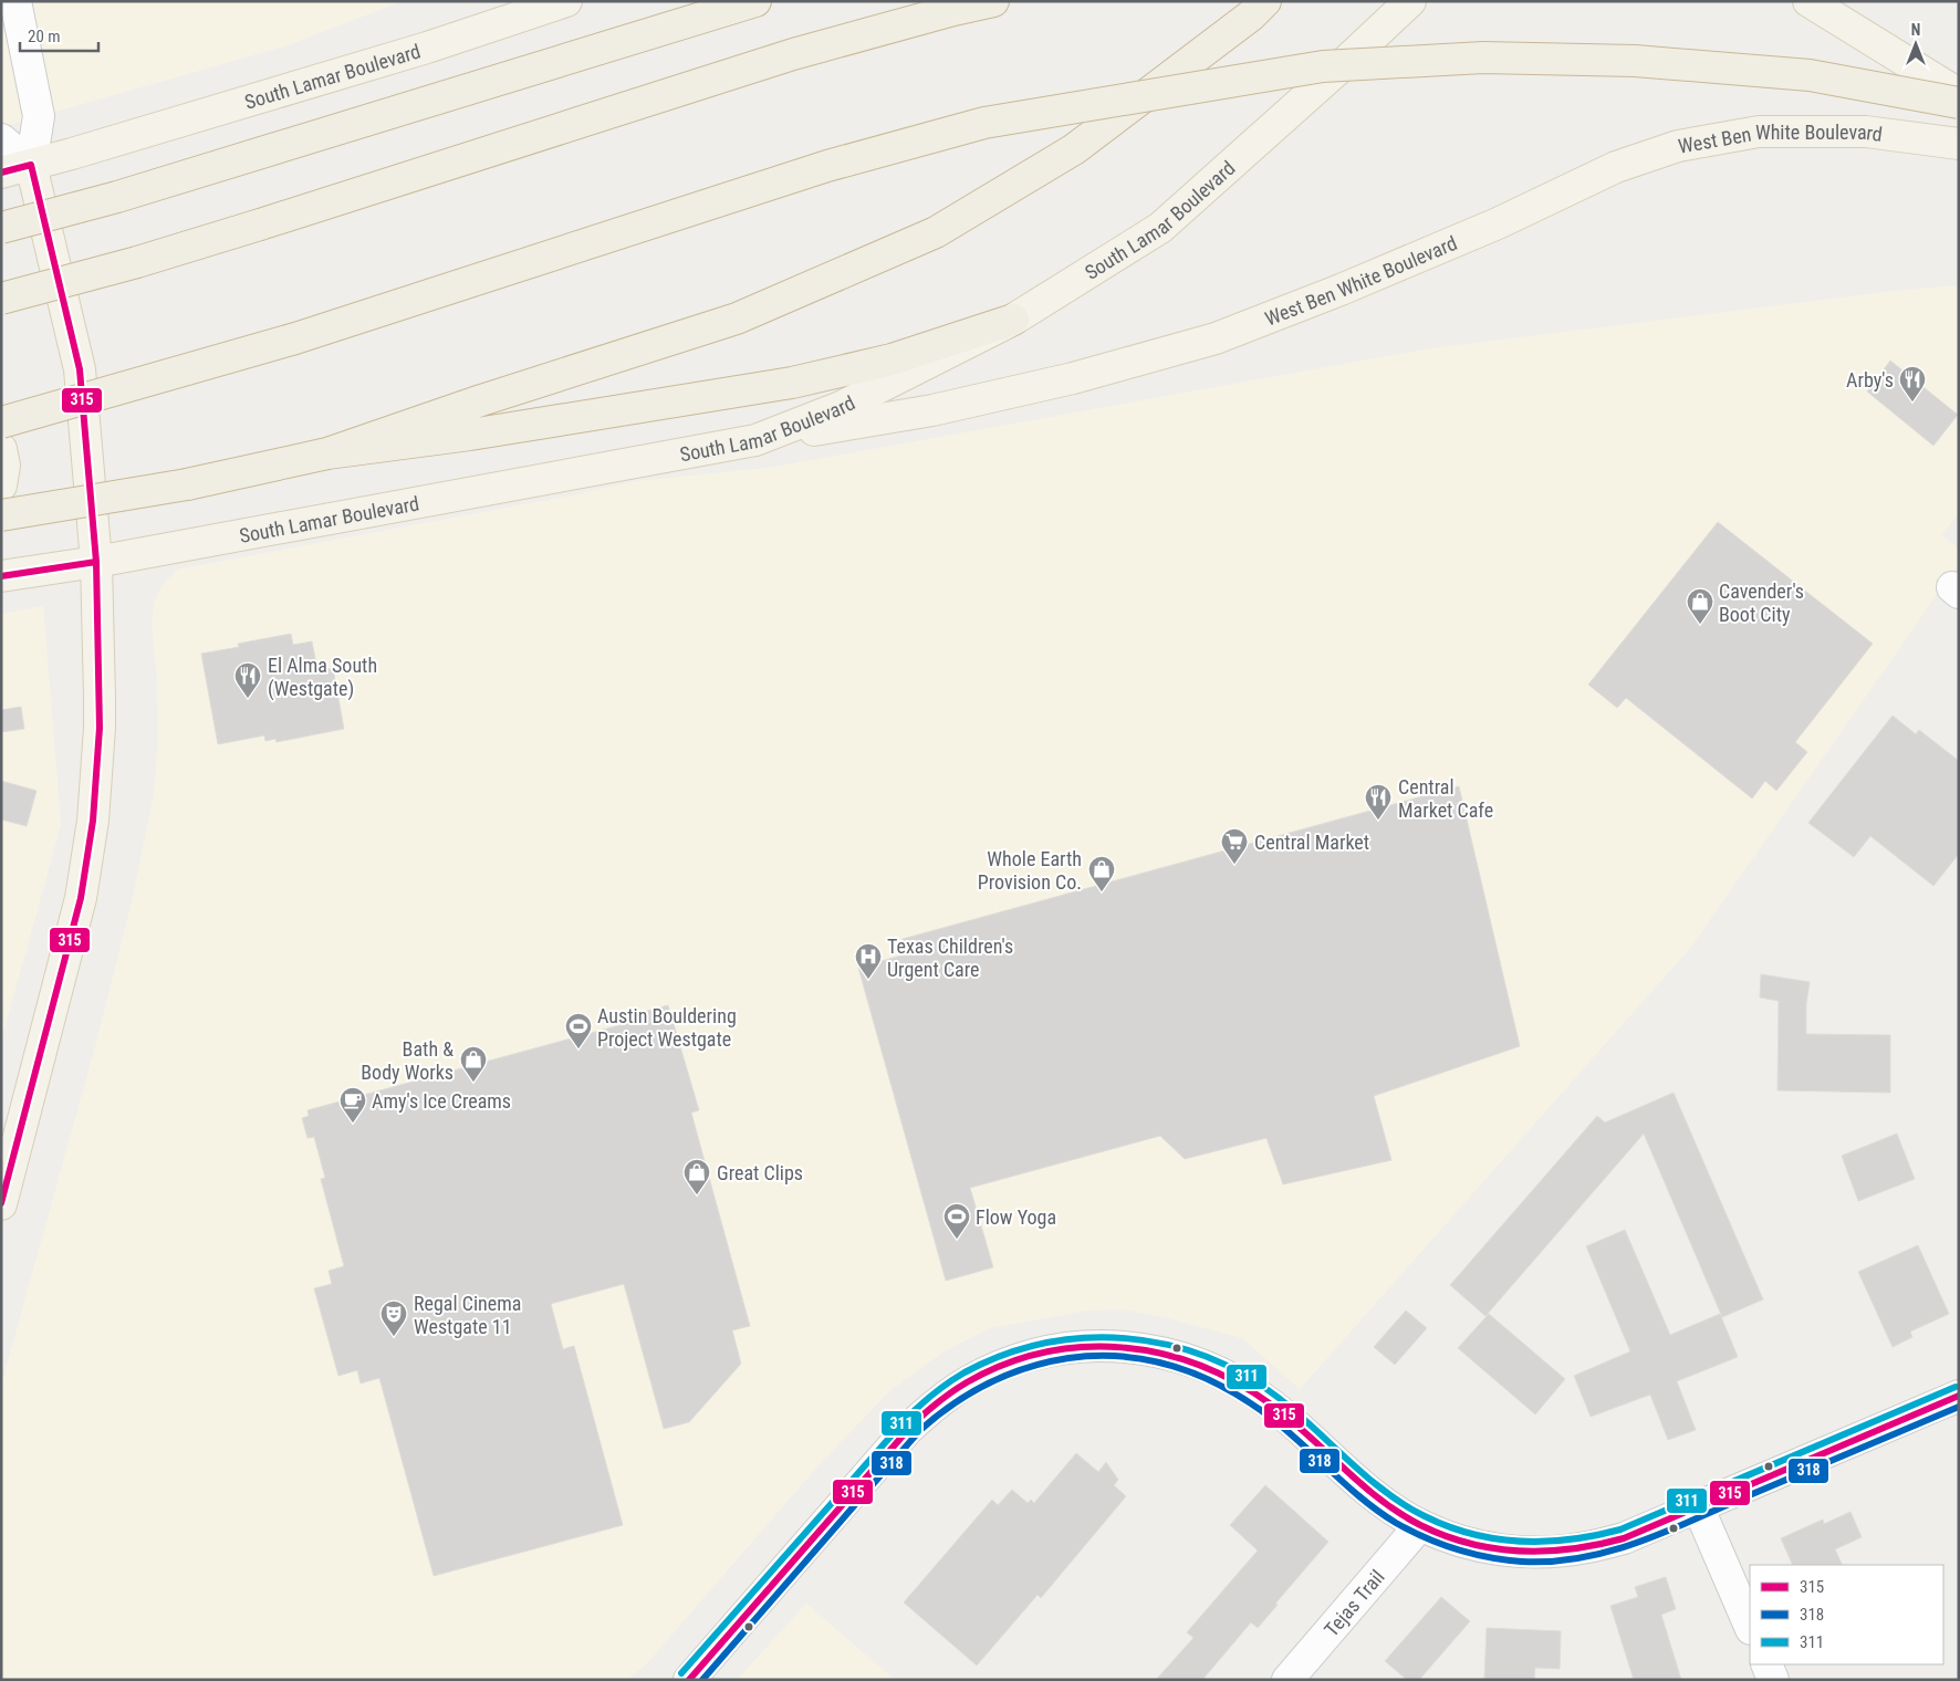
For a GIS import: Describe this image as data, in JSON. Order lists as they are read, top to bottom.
{
  "streets": {
    "main road": ["South Lamar Boulevard", "West Ben White Boulevard"],
    "street": ["Tejas Trail"]
  },
  "crossings": [
    ["South Lamar Boulevard", "West Ben White Boulevard"]
  ],
  "places": {
    "restaurant": ["Arby's", "El Alma South (Westgate)", "Central Market Cafe"],
    "shop": [
      "Cavender's Boot City",
      "Whole Earth Provision Co.",
      "Bath & Body Works",
      "Great Clips"
    ],
    "supermarket": ["Central Market"],
    "hospital": ["Texas Children's Urgent Care"],
    "sports": ["Austin Bouldering Project Westgate", "Flow Yoga"],
    "cafe": ["Amy's Ice Creams"],
    "theatre": ["Regal Cinema Westgate 11"]
  },
  "lines": ["transit line 315", "transit line 311", "transit line 318"],
  "legend": ["315", "318", "311"],
  "scale_bar": "20 m",
  "north": "top"
}
